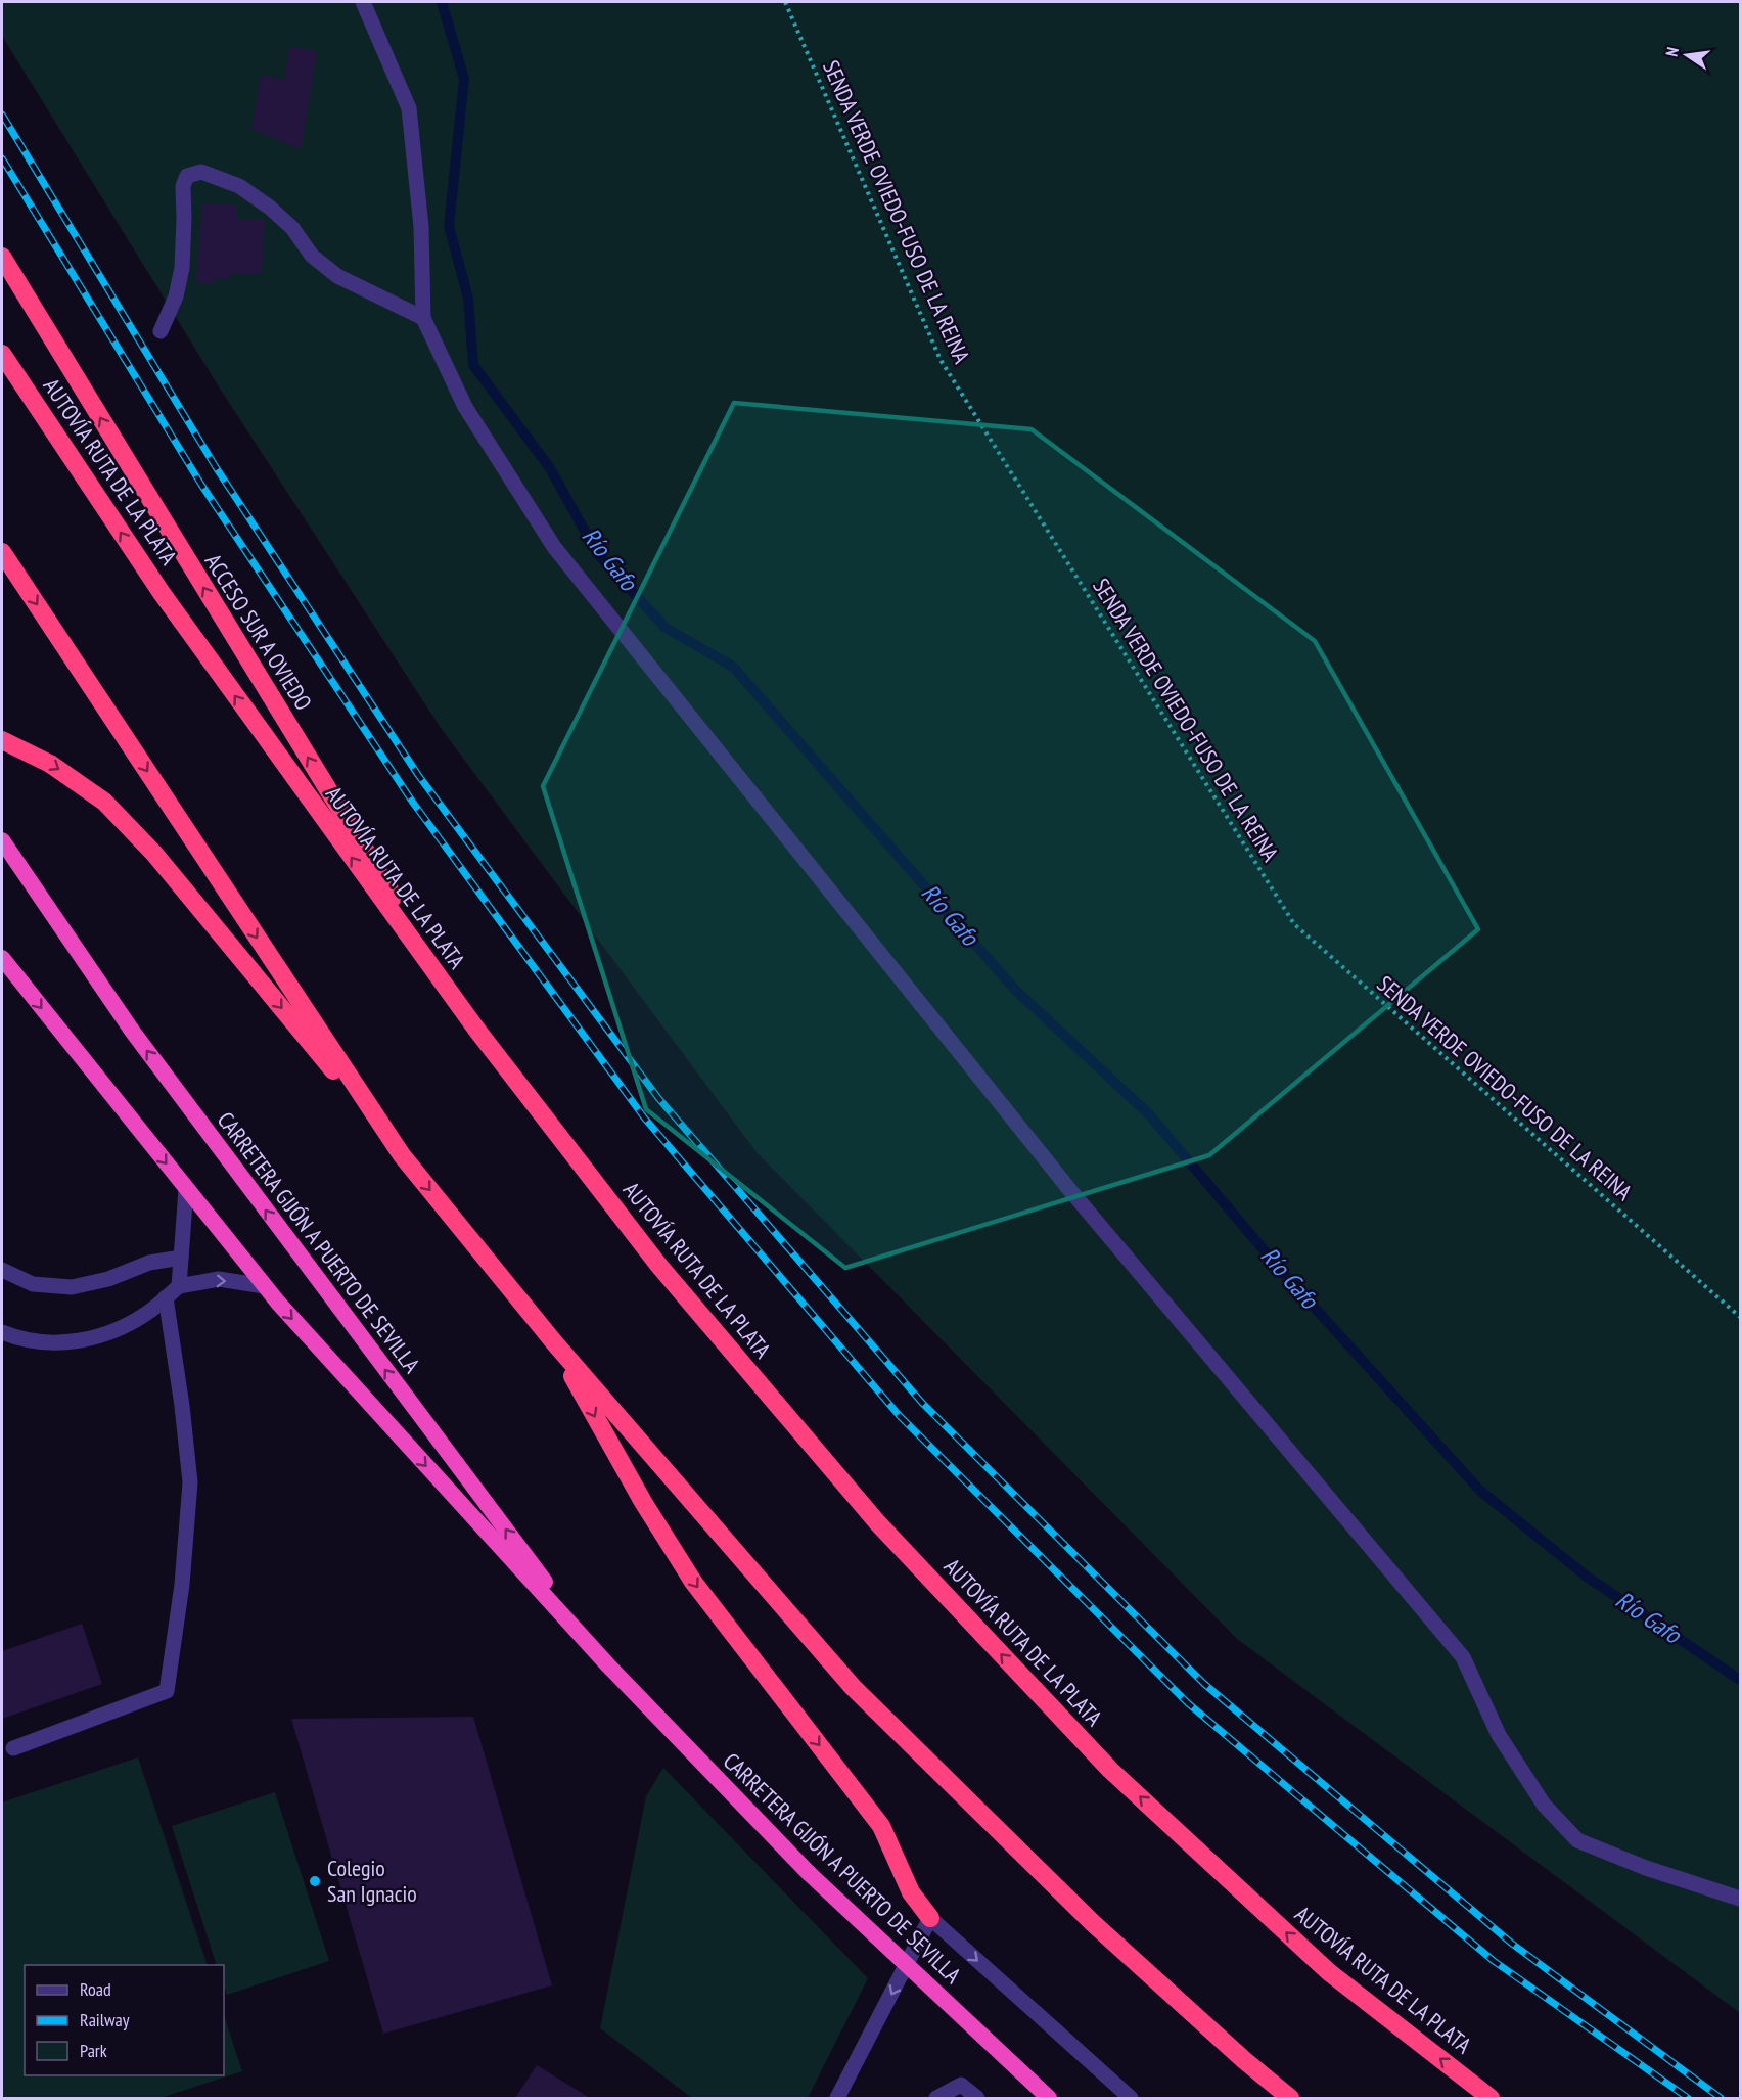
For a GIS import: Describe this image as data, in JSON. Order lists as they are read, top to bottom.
{
  "streets": {
    "highway": ["AUTOVÍA RUTA DE LA PLATA", "ACCESO SUR A OVIEDO", "CARRETERA GIJÓN A PUERTO DE SEVILLA"],
    "path": ["SENDA VERDE OVIEDO-FUSO DE LA REINA"]
  },
  "crossings": [
    ["AUTOVÍA RUTA DE LA PLATA", "ACCESO SUR A OVIEDO"]
  ],
  "water": ["Río Gafo"],
  "places": ["Colegio San Ignacio"],
  "legend": ["Road", "Railway", "Park"],
  "north": "left"
}
